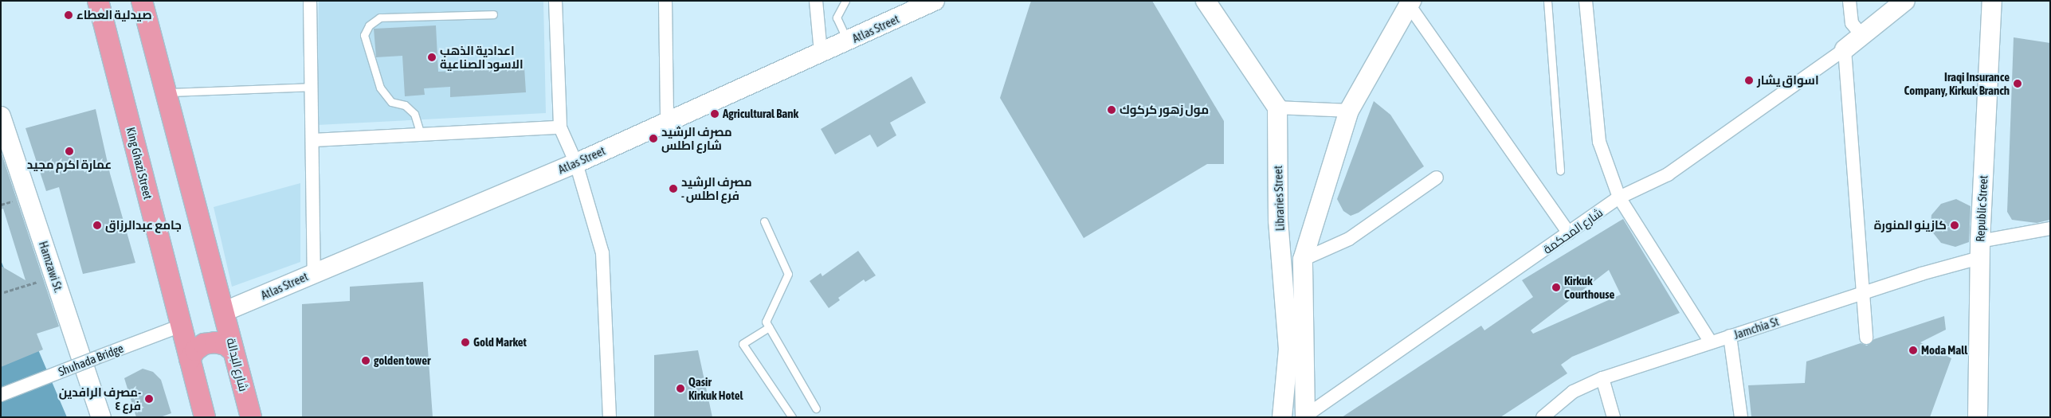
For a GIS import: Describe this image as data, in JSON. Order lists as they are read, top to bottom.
{
  "streets": {
    "main road": ["King Ghazi Street", "شارع البدالة"],
    "street": [
      "Atlas Street",
      "Libraries Street",
      "Republic Street",
      "شارع المحكمة",
      "Hamzawi St.",
      "Jamchia St",
      "Shuhada Bridge"
    ]
  },
  "crossings": [
    ["Atlas Street", "شارع البدالة"],
    ["King Ghazi Street", "Shuhada Bridge"],
    ["Republic Street", "Jamchia St"]
  ],
  "places": [
    "صيدلية العطاء",
    "اعدادية الذهب الاسود الصناعية",
    "اسواق يشار",
    "Iraqi Insurance Company, Kirkuk Branch",
    "مول زهور كركوك",
    "Agricultural Bank",
    "مصرف الرشيد شارع اطلس",
    "عمارة اكرم مجيد",
    "مصرف الرشيد - فرع اطلس",
    "جامع عبدالرزاق",
    "كازينو المنورة",
    "Kirkuk Courthouse",
    "Gold Market",
    "Moda Mall",
    "golden tower",
    "Qasir Kirkuk Hotel",
    "مصرف الرافدين- فرع ٤"
  ]
}
